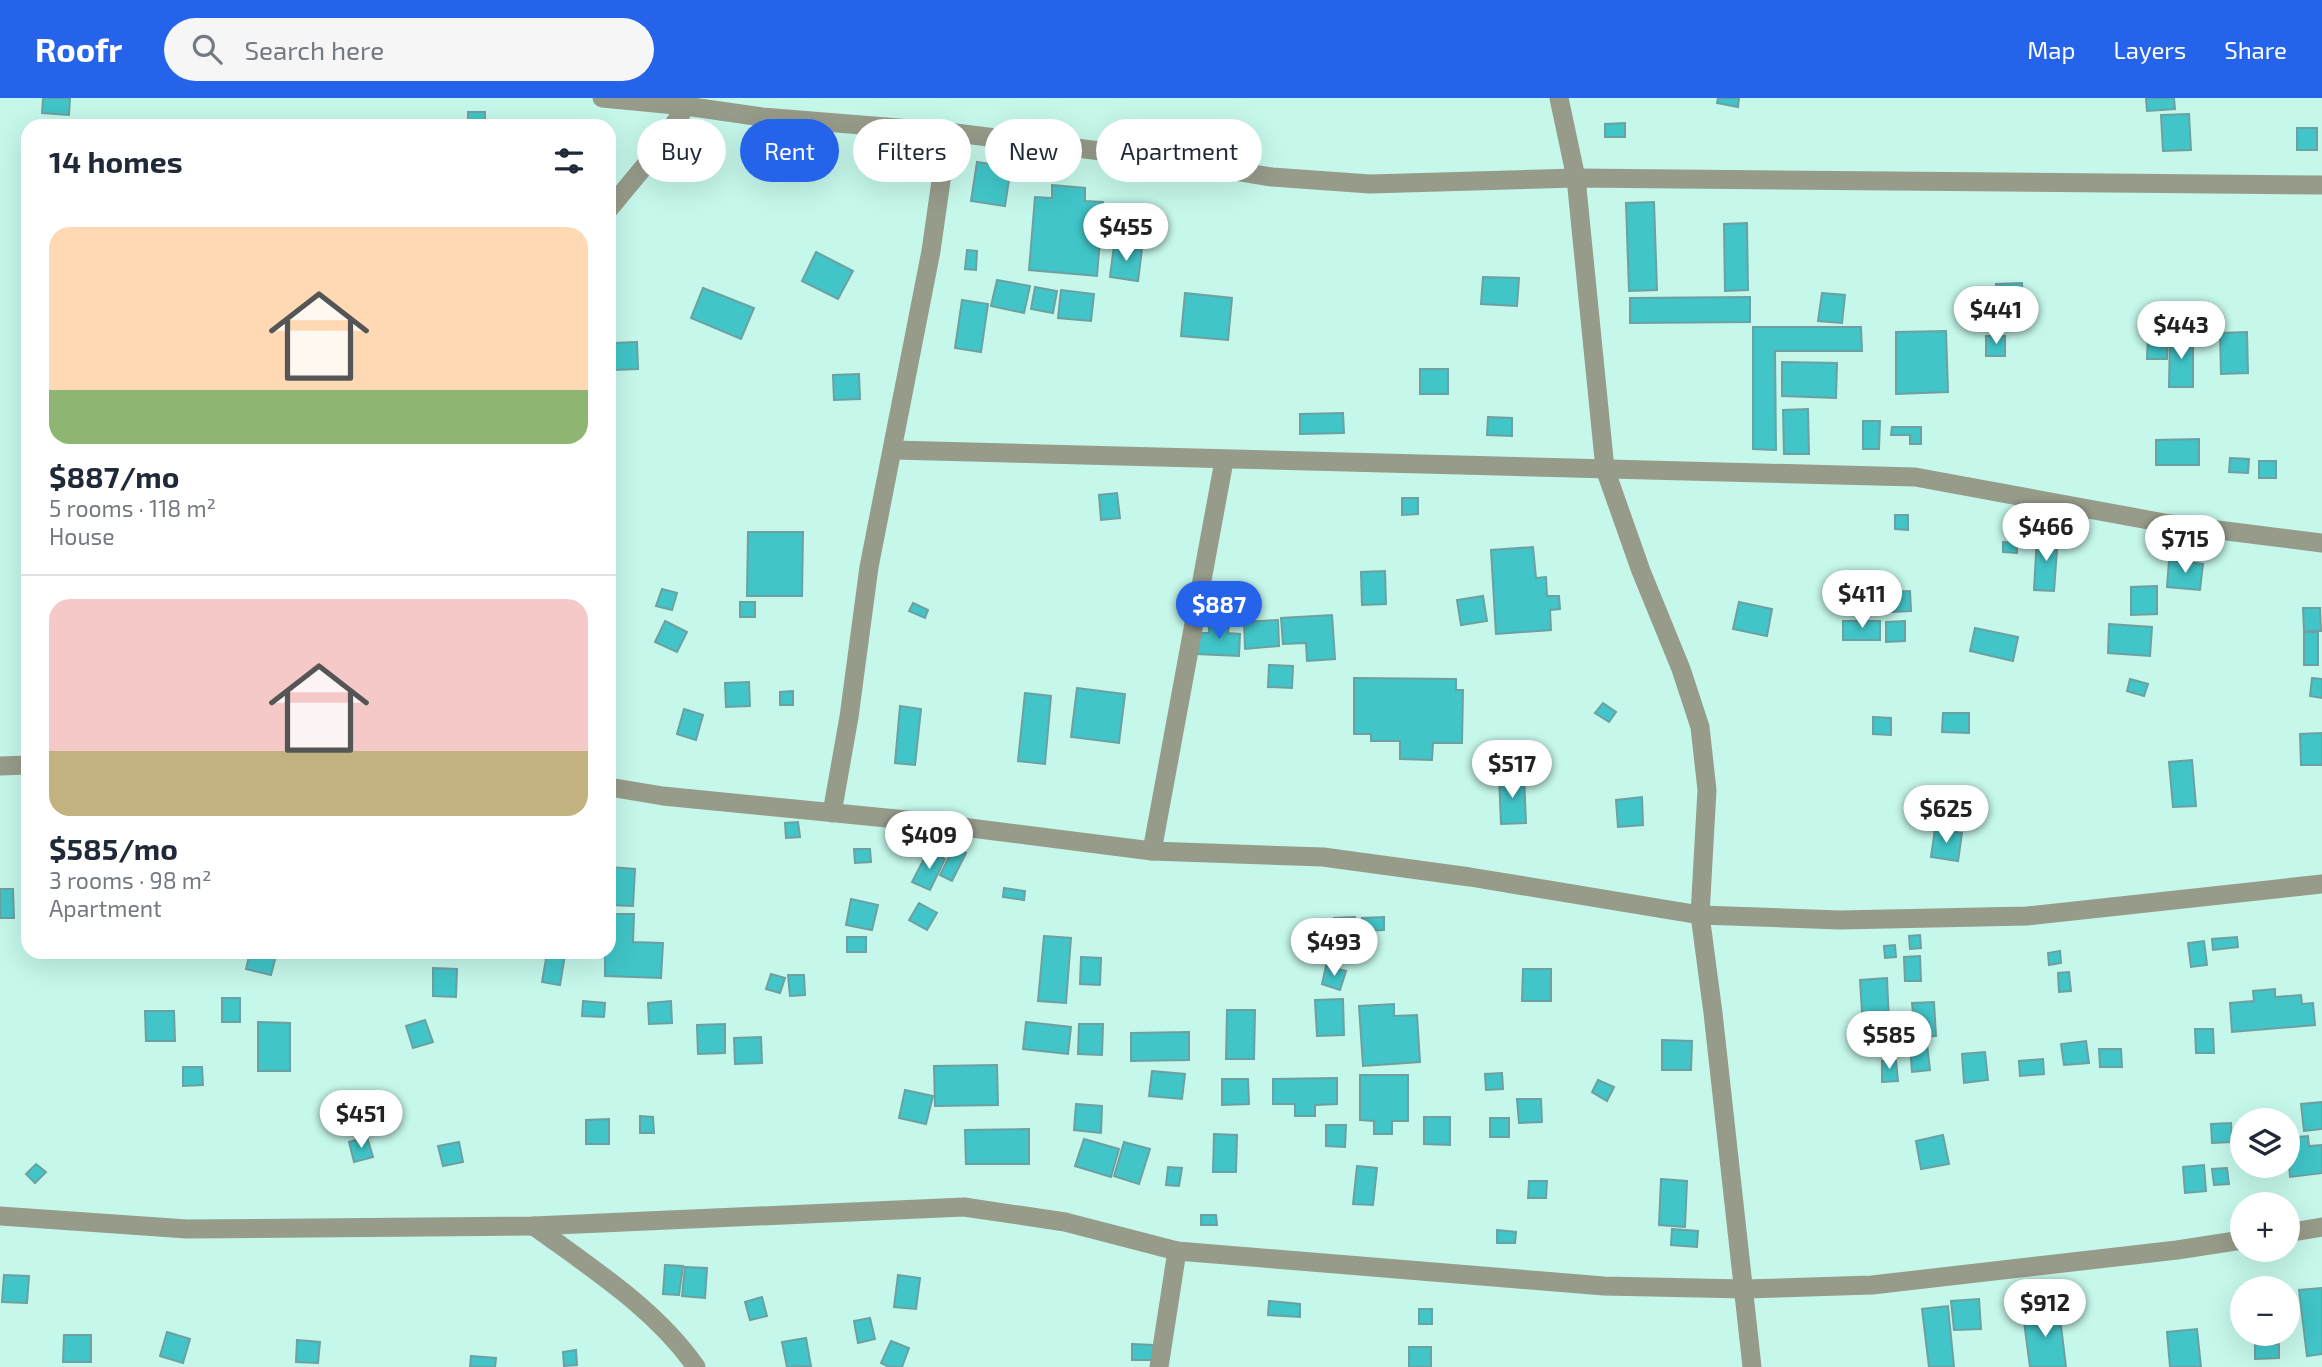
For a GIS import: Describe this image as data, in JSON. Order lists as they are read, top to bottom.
{
  "page": {
    "header": "Roofr",
    "search": "Search here",
    "nav": ["Map", "Layers", "Share"],
    "chip": [
      "Buy",
      "Rent",
      "Filters",
      "New",
      "Apartment"
    ],
    "heading": "14 homes",
    "price": [
      "$455",
      "$441",
      "$443",
      "$466",
      "$715",
      "$411",
      "$887",
      "$517",
      "$625",
      "$409",
      "$493",
      "$585",
      "$451",
      "$912"
    ],
    "list": [
      {
        "name": "$887/mo",
        "note": "5 rooms · 118 m² · House"
      },
      {
        "name": "$585/mo",
        "note": "3 rooms · 98 m² · Apartment"
      }
    ],
    "map_buttons": ["+", "−"]
  }
}
